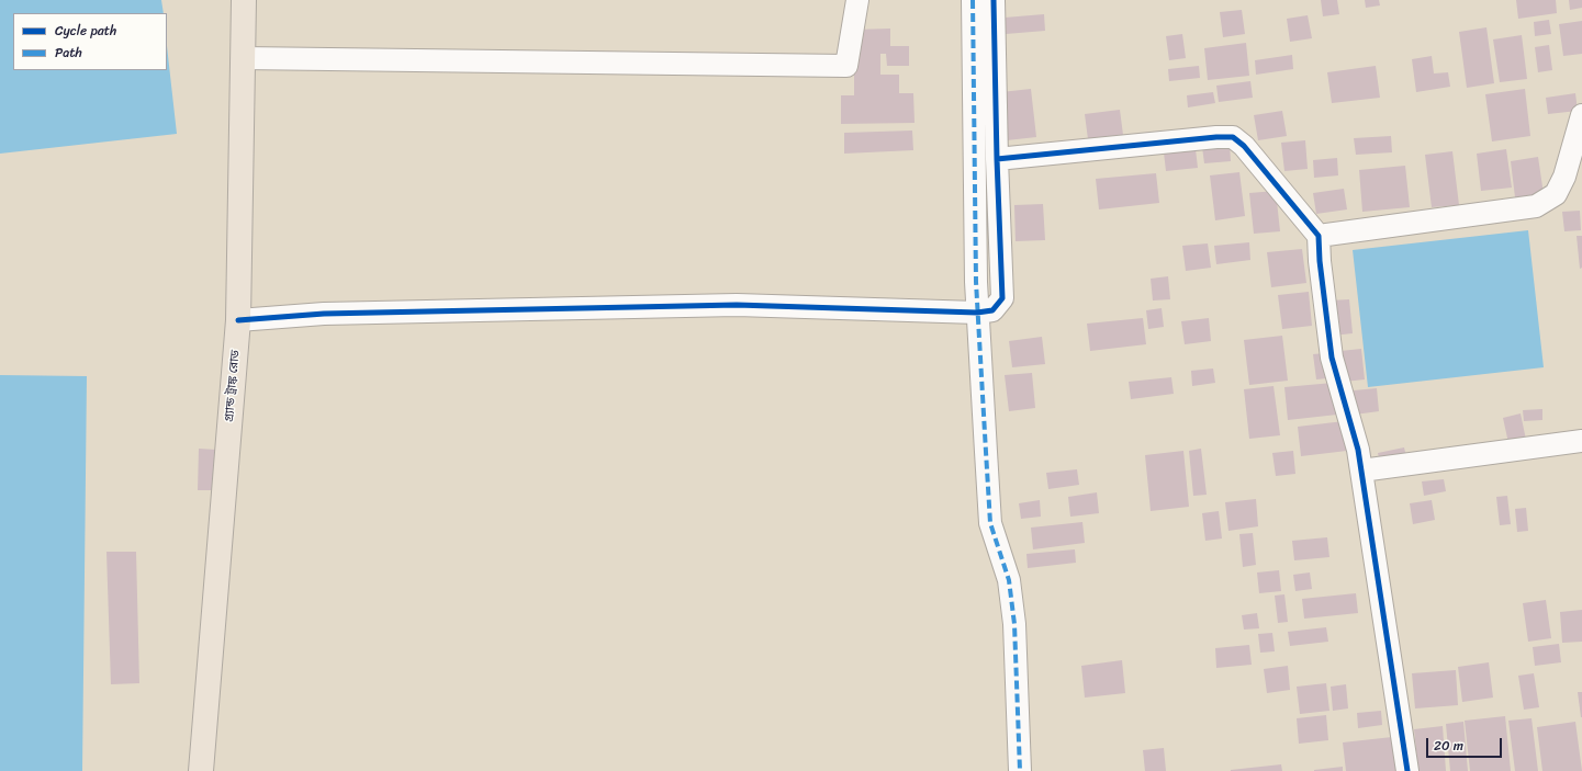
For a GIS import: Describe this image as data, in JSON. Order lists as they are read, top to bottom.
{
  "streets": {
    "highway": ["গ্র্যান্ড ট্রাঙ্ক রোড"]
  },
  "legend": ["Cycle path", "Path"],
  "scale_bar": "20 m"
}
